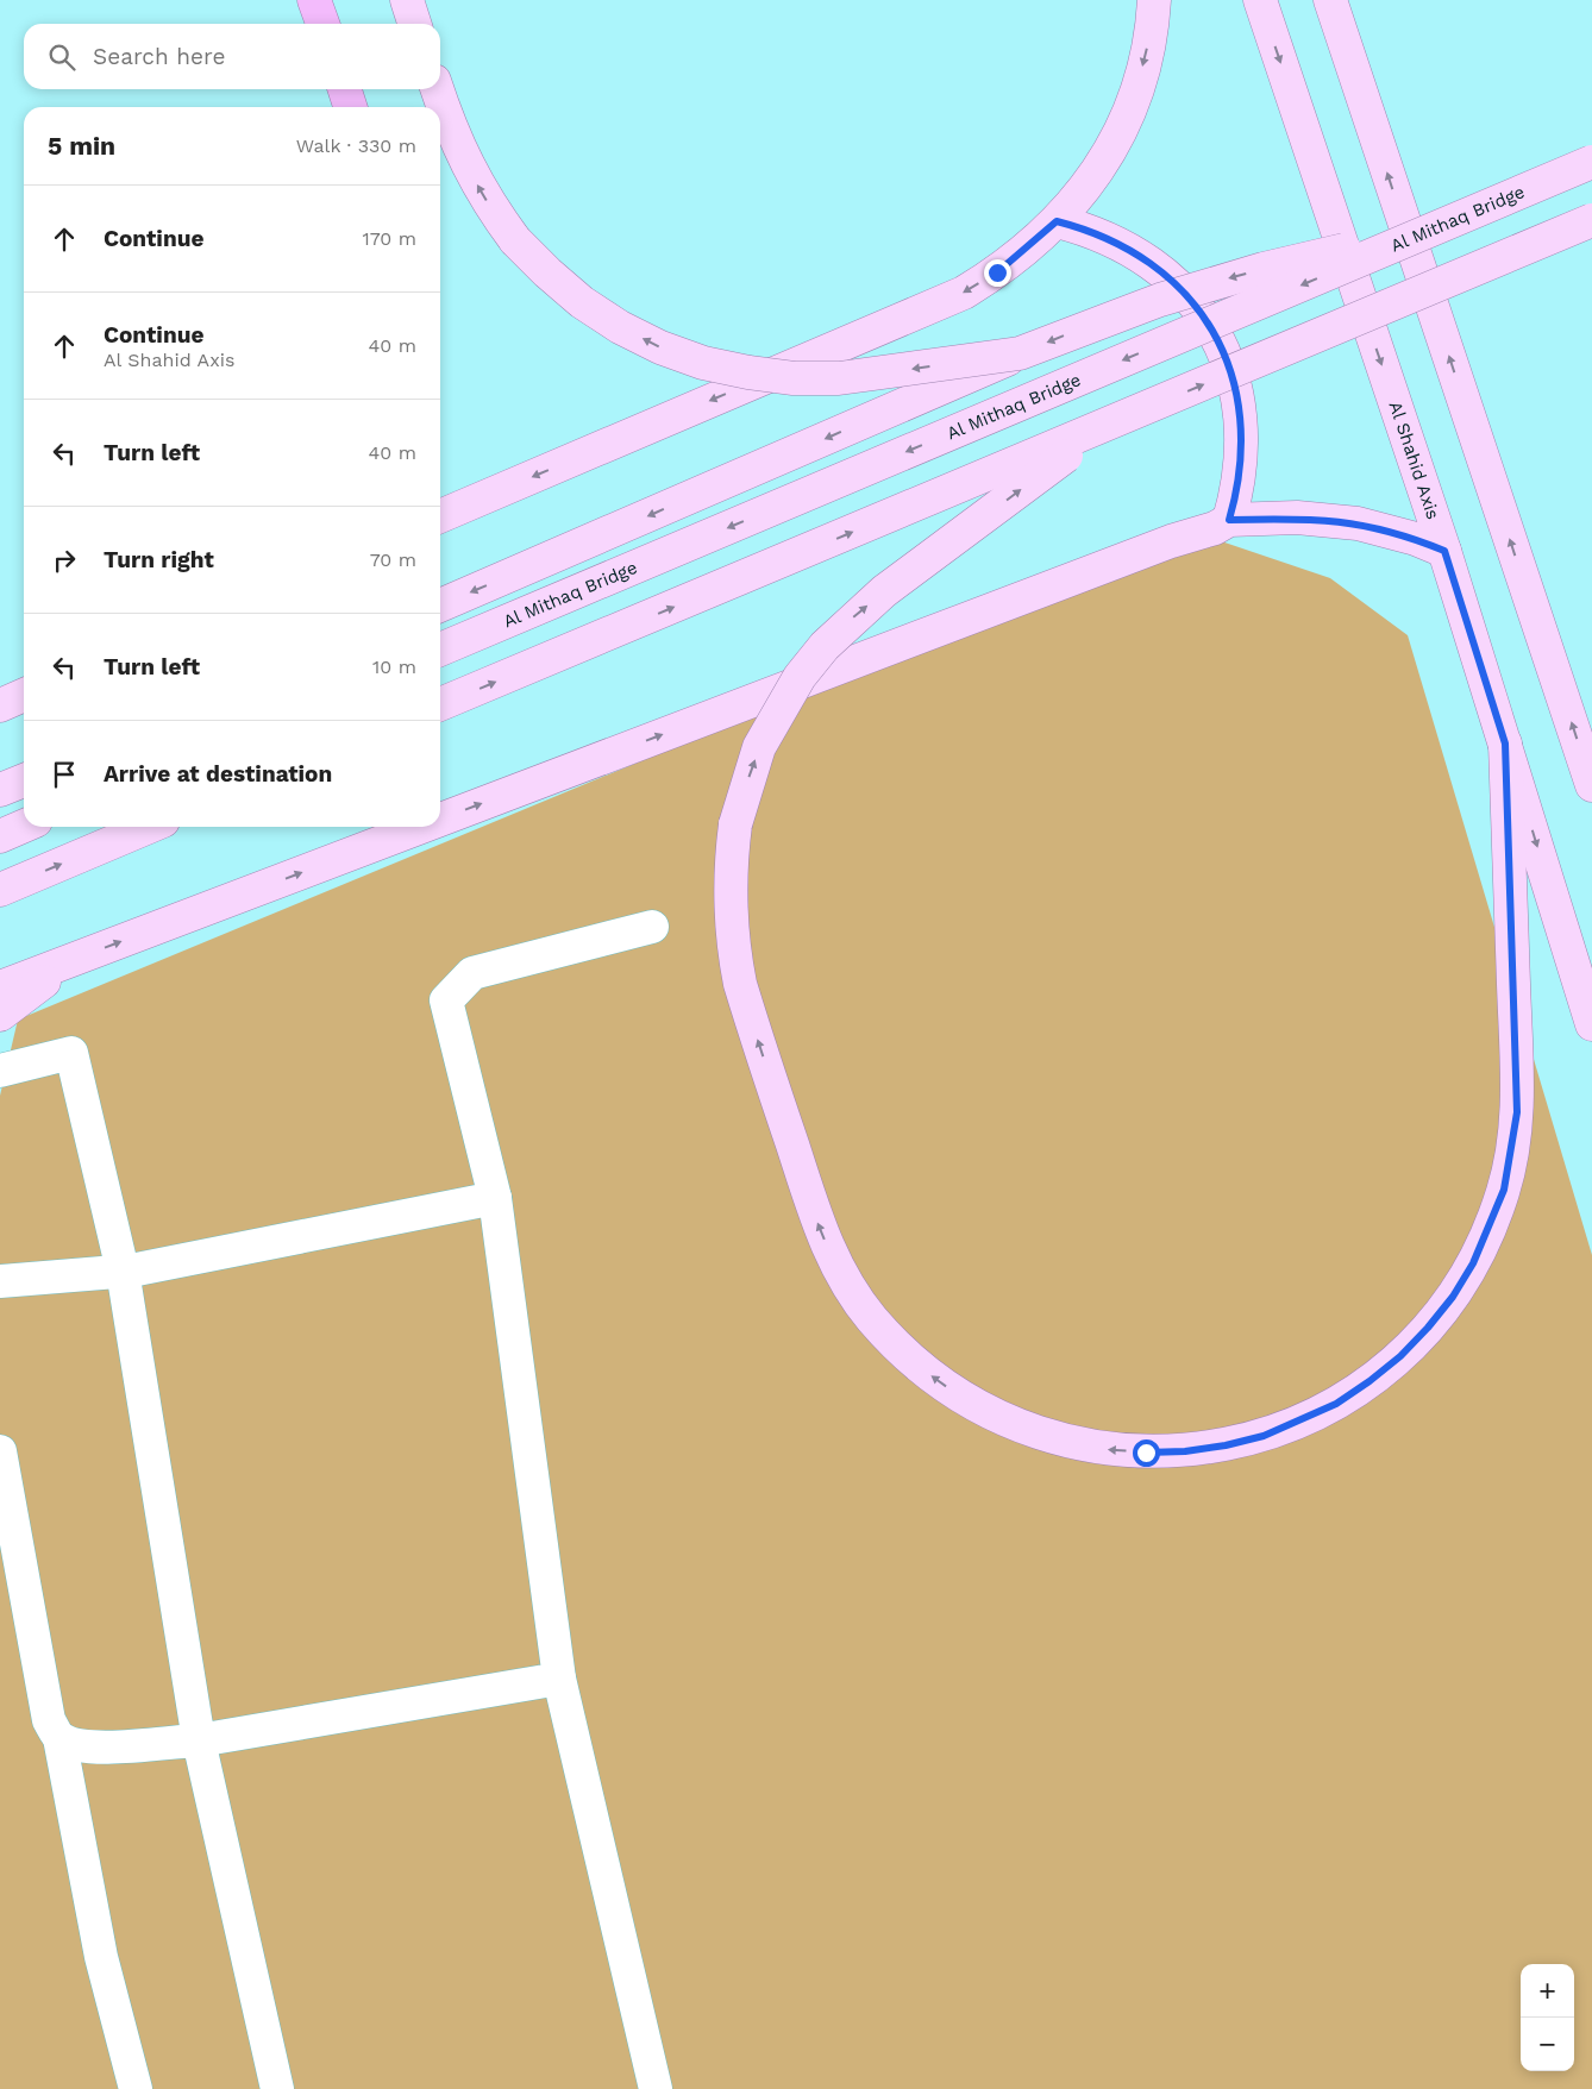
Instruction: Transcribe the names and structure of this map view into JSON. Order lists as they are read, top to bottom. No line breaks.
{"streets":{"main road":["Al Mithaq Bridge","Al Shahid Axis"]},"page":{"search":"Search here","heading":["5 min","Walk · 330 m"],"list":[["Continue","170 m"],["Continue","Al Shahid Axis","40 m"],["Turn left","40 m"],["Turn right","70 m"],["Turn left","10 m"],"Arrive at destination"],"map_buttons":["+","−"]}}
